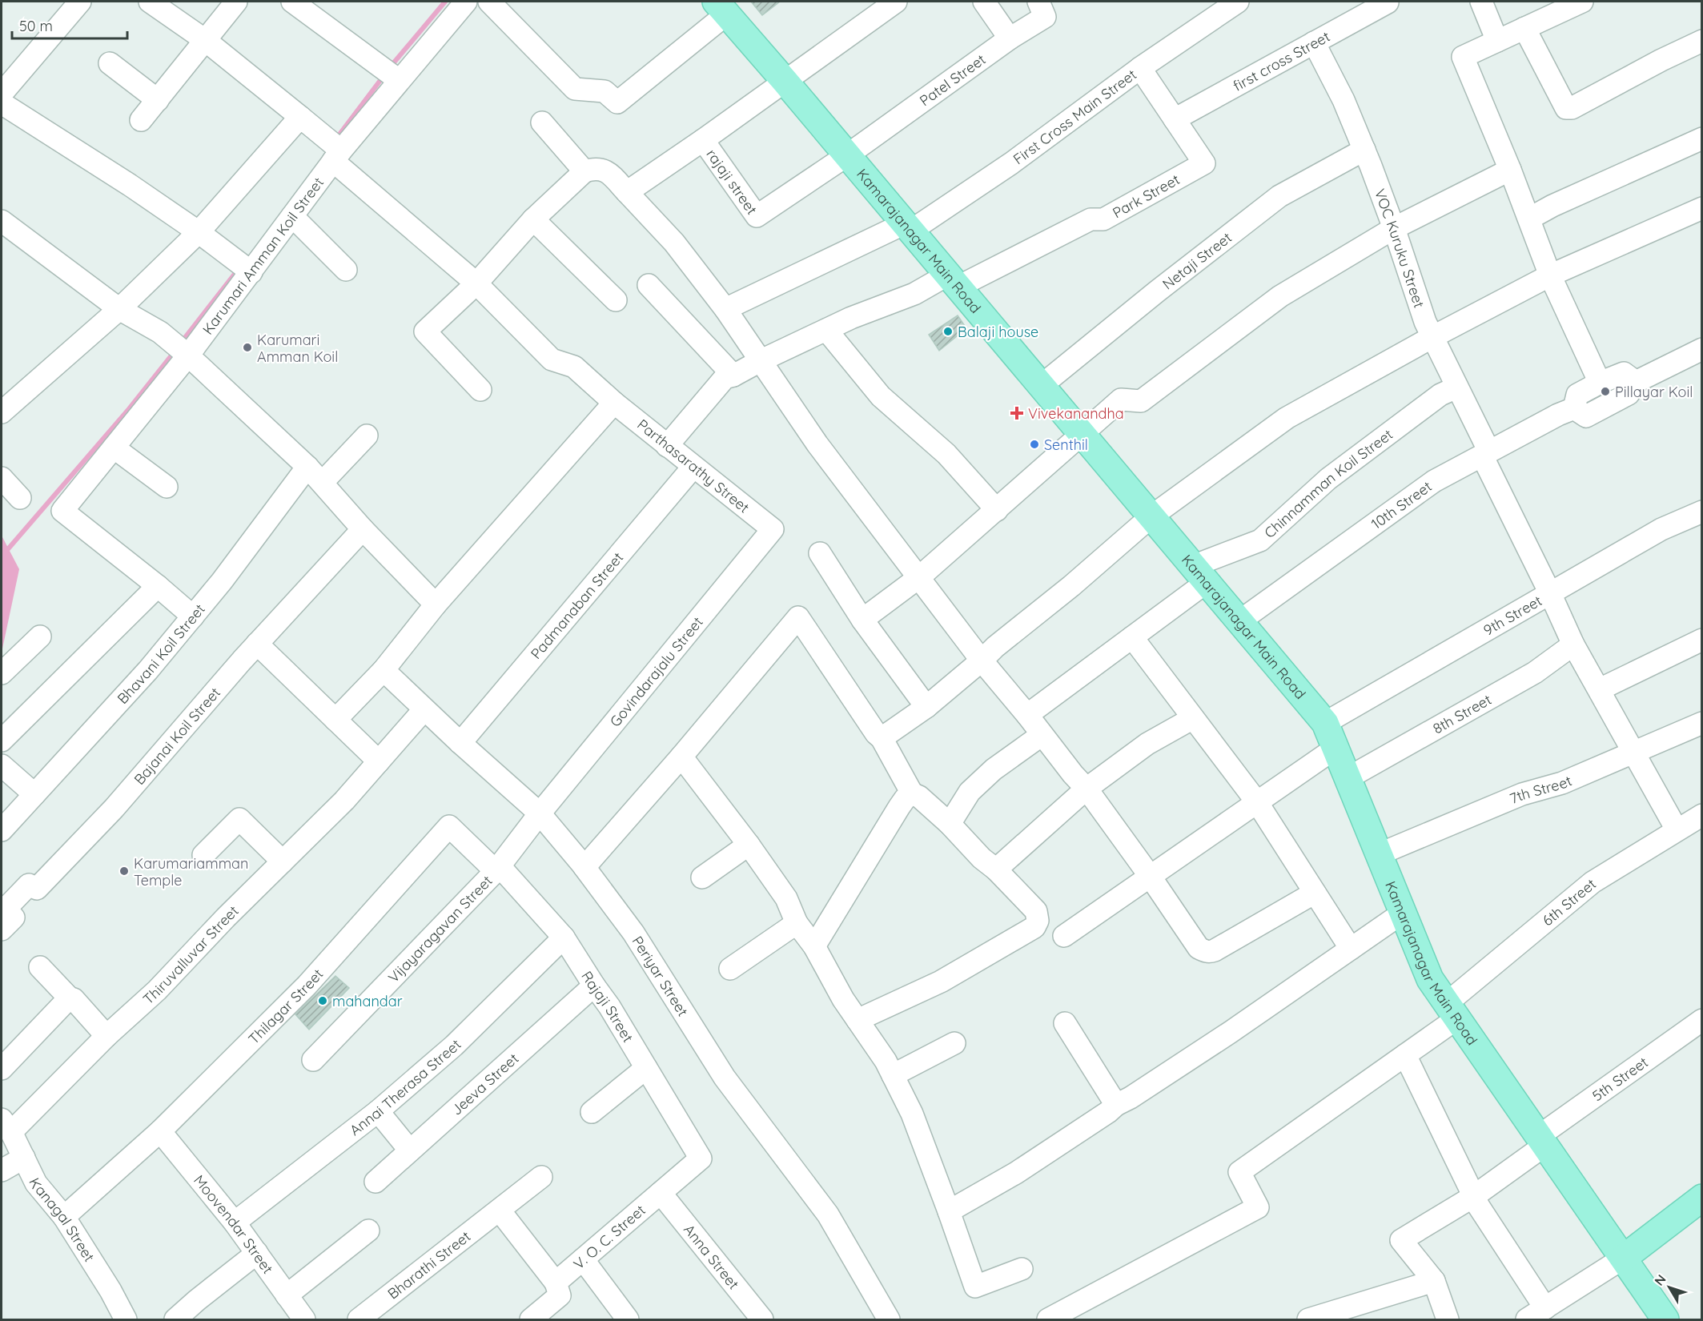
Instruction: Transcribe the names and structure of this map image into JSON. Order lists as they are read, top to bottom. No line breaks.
{"streets":{"main road":["Kamarajanagar Main Road"],"street":["first cross Street","Patel Street","First Cross Main Street","rajaji street","Park Street","VOC Kuruku Street","Karumari Amman Koil Street","Netaji Street","Parthasarathy Street","Chinnamman Koil Street","10th Street","Padmanaban Street","9th Street","Bhavani Koil Street","Govindarajalu Street","8th Street","Bajanai Koil Street","7th Street","6th Street","Vijayaragavan Street","Thiruvalluvar Street","Periyar Street","Thilagar Street","Rajaji Street","5th Street","Jeeva Street","Annai Therasa Street","Kanagal Street","Moovendar Street","V. O. C. Street","Anna Street","Bharathi Street"]},"crossings":[["first cross Street","Park Street"],["first cross Street","VOC Kuruku Street"],["Patel Street","rajaji street"],["Patel Street","Kamarajanagar Main Road"],["First Cross Main Street","Park Street"],["First Cross Main Street","Kamarajanagar Main Road"],["rajaji street","Kamarajanagar Main Road"],["Park Street","Kamarajanagar Main Road"],["Kamarajanagar Main Road","Netaji Street"],["Kamarajanagar Main Road","Chinnamman Koil Street"],["Kamarajanagar Main Road","10th Street"],["Kamarajanagar Main Road","9th Street"],["Kamarajanagar Main Road","8th Street"],["Kamarajanagar Main Road","7th Street"],["Kamarajanagar Main Road","6th Street"],["Kamarajanagar Main Road","5th Street"],["VOC Kuruku Street","Netaji Street"],["VOC Kuruku Street","Chinnamman Koil Street"],["VOC Kuruku Street","10th Street"],["VOC Kuruku Street","9th Street"],["VOC Kuruku Street","8th Street"],["VOC Kuruku Street","7th Street"],["VOC Kuruku Street","6th Street"],["Karumari Amman Koil Street","Parthasarathy Street"],["Parthasarathy Street","Padmanaban Street"],["Parthasarathy Street","Govindarajalu Street"],["Padmanaban Street","Periyar Street"],["Govindarajalu Street","Vijayaragavan Street"],["Govindarajalu Street","Periyar Street"],["Vijayaragavan Street","Periyar Street"],["Vijayaragavan Street","Thilagar Street"],["Vijayaragavan Street","Rajaji Street"],["Thiruvalluvar Street","Periyar Street"],["Thiruvalluvar Street","Kanagal Street"],["Thilagar Street","Rajaji Street"],["Thilagar Street","Kanagal Street"],["Thilagar Street","Moovendar Street"],["Rajaji Street","Jeeva Street"],["Rajaji Street","Annai Therasa Street"],["Rajaji Street","V. O. C. Street"],["Annai Therasa Street","Moovendar Street"],["V. O. C. Street","Anna Street"]],"places":{"other":["Balaji house","Karumari Amman Koil","Pillayar Koil","Senthil","Karumariamman Temple","mahandar"],"health":["Vivekanandha"]},"scale_bar":"50 m","north":"top left"}
